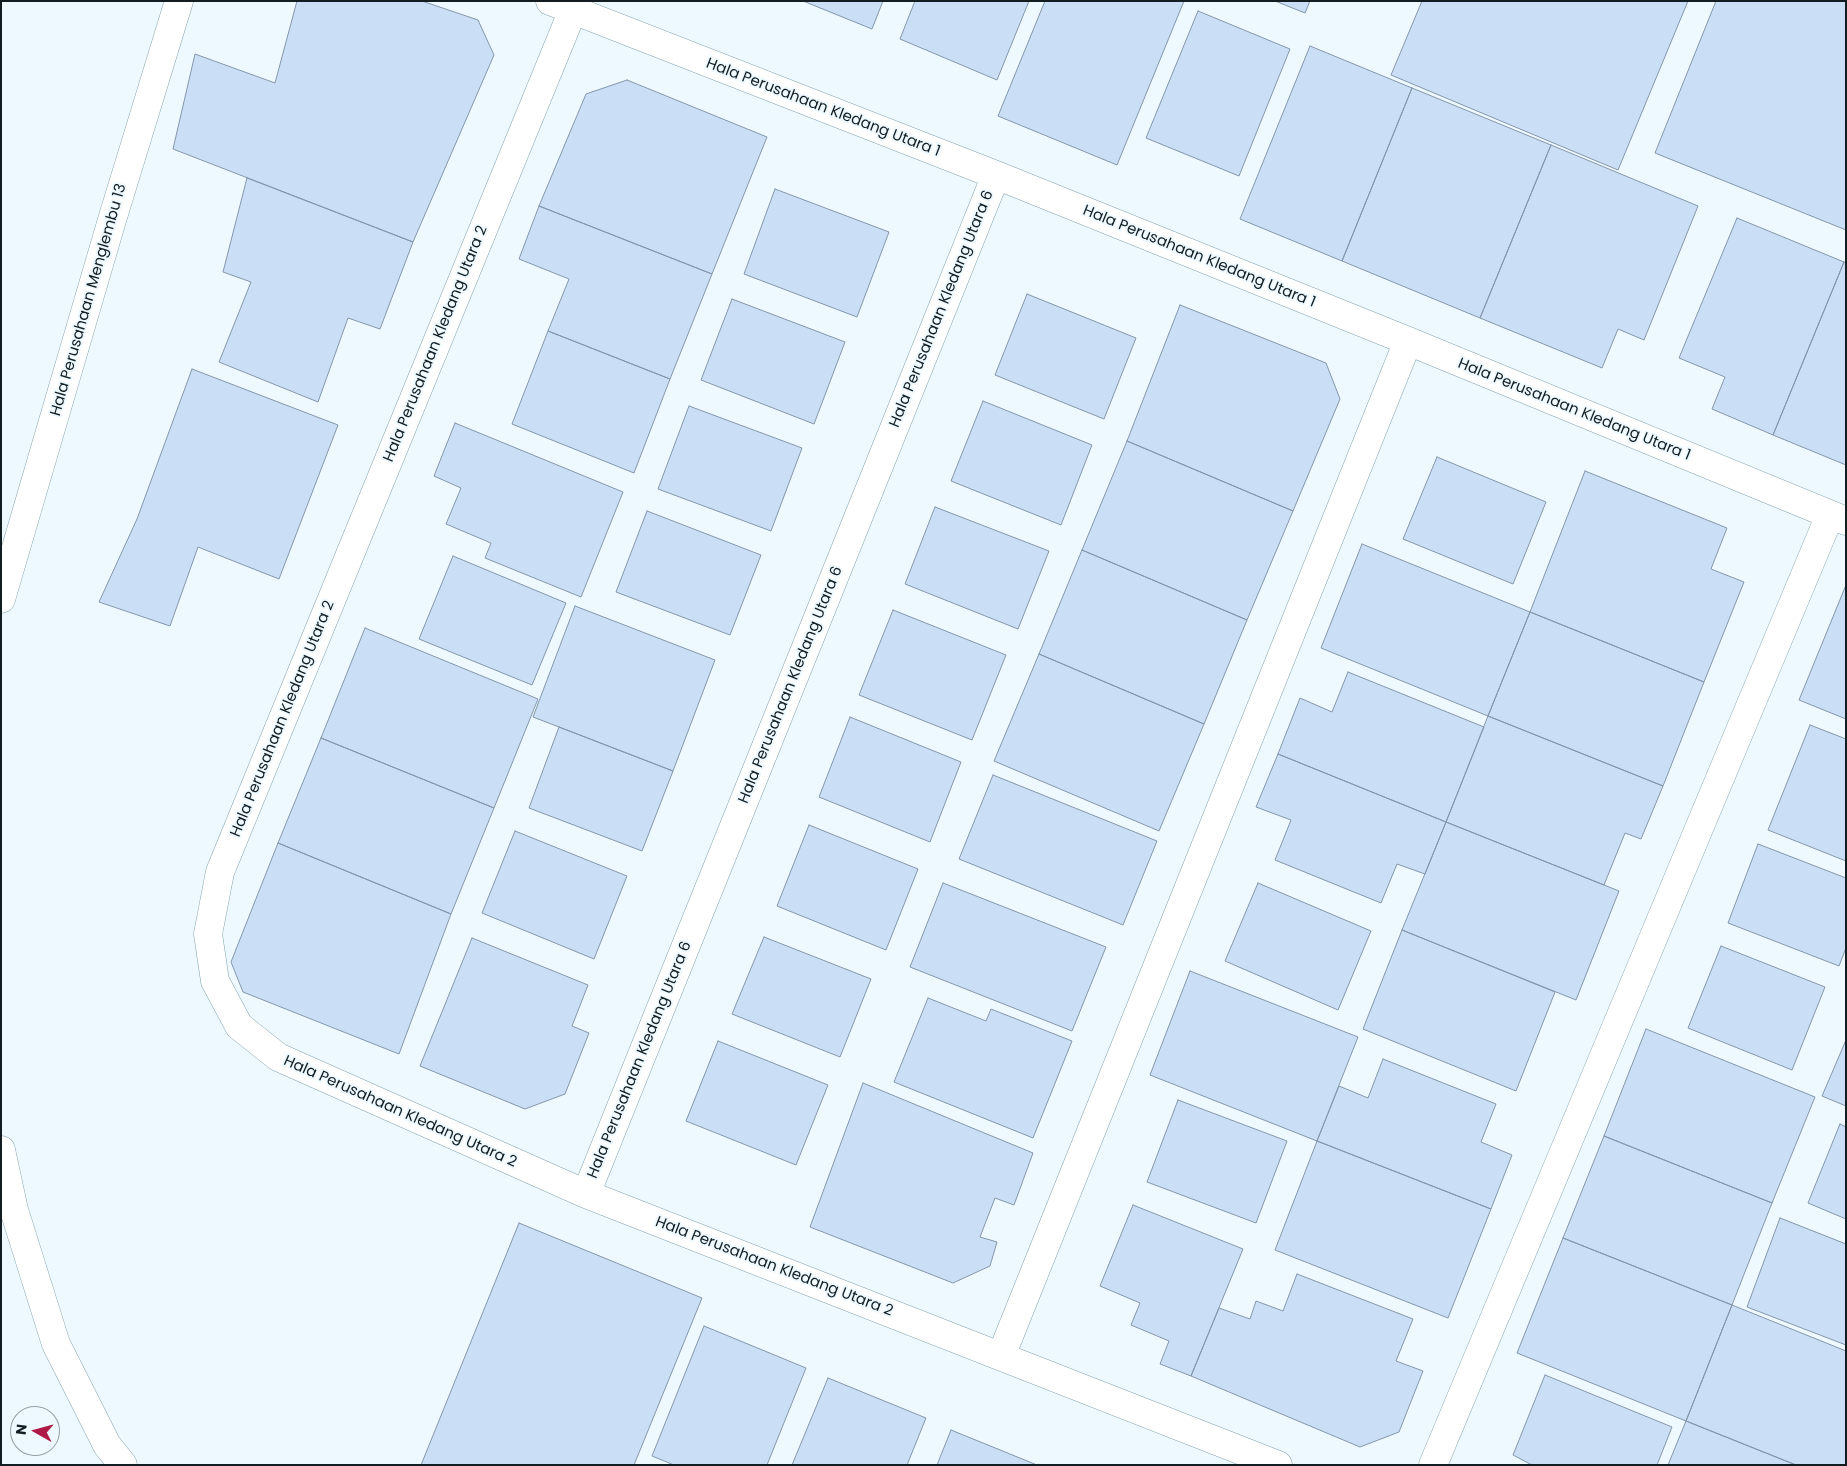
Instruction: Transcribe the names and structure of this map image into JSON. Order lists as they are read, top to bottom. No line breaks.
{"streets":{"street":["Hala Perusahaan Kledang Utara 1","Hala Perusahaan Menglembu 13","Hala Perusahaan Kledang Utara 6","Hala Perusahaan Kledang Utara 2"]},"crossings":[["Hala Perusahaan Kledang Utara 1","Hala Perusahaan Kledang Utara 6"],["Hala Perusahaan Kledang Utara 1","Hala Perusahaan Kledang Utara 2"],["Hala Perusahaan Kledang Utara 6","Hala Perusahaan Kledang Utara 2"]],"north":"left"}
